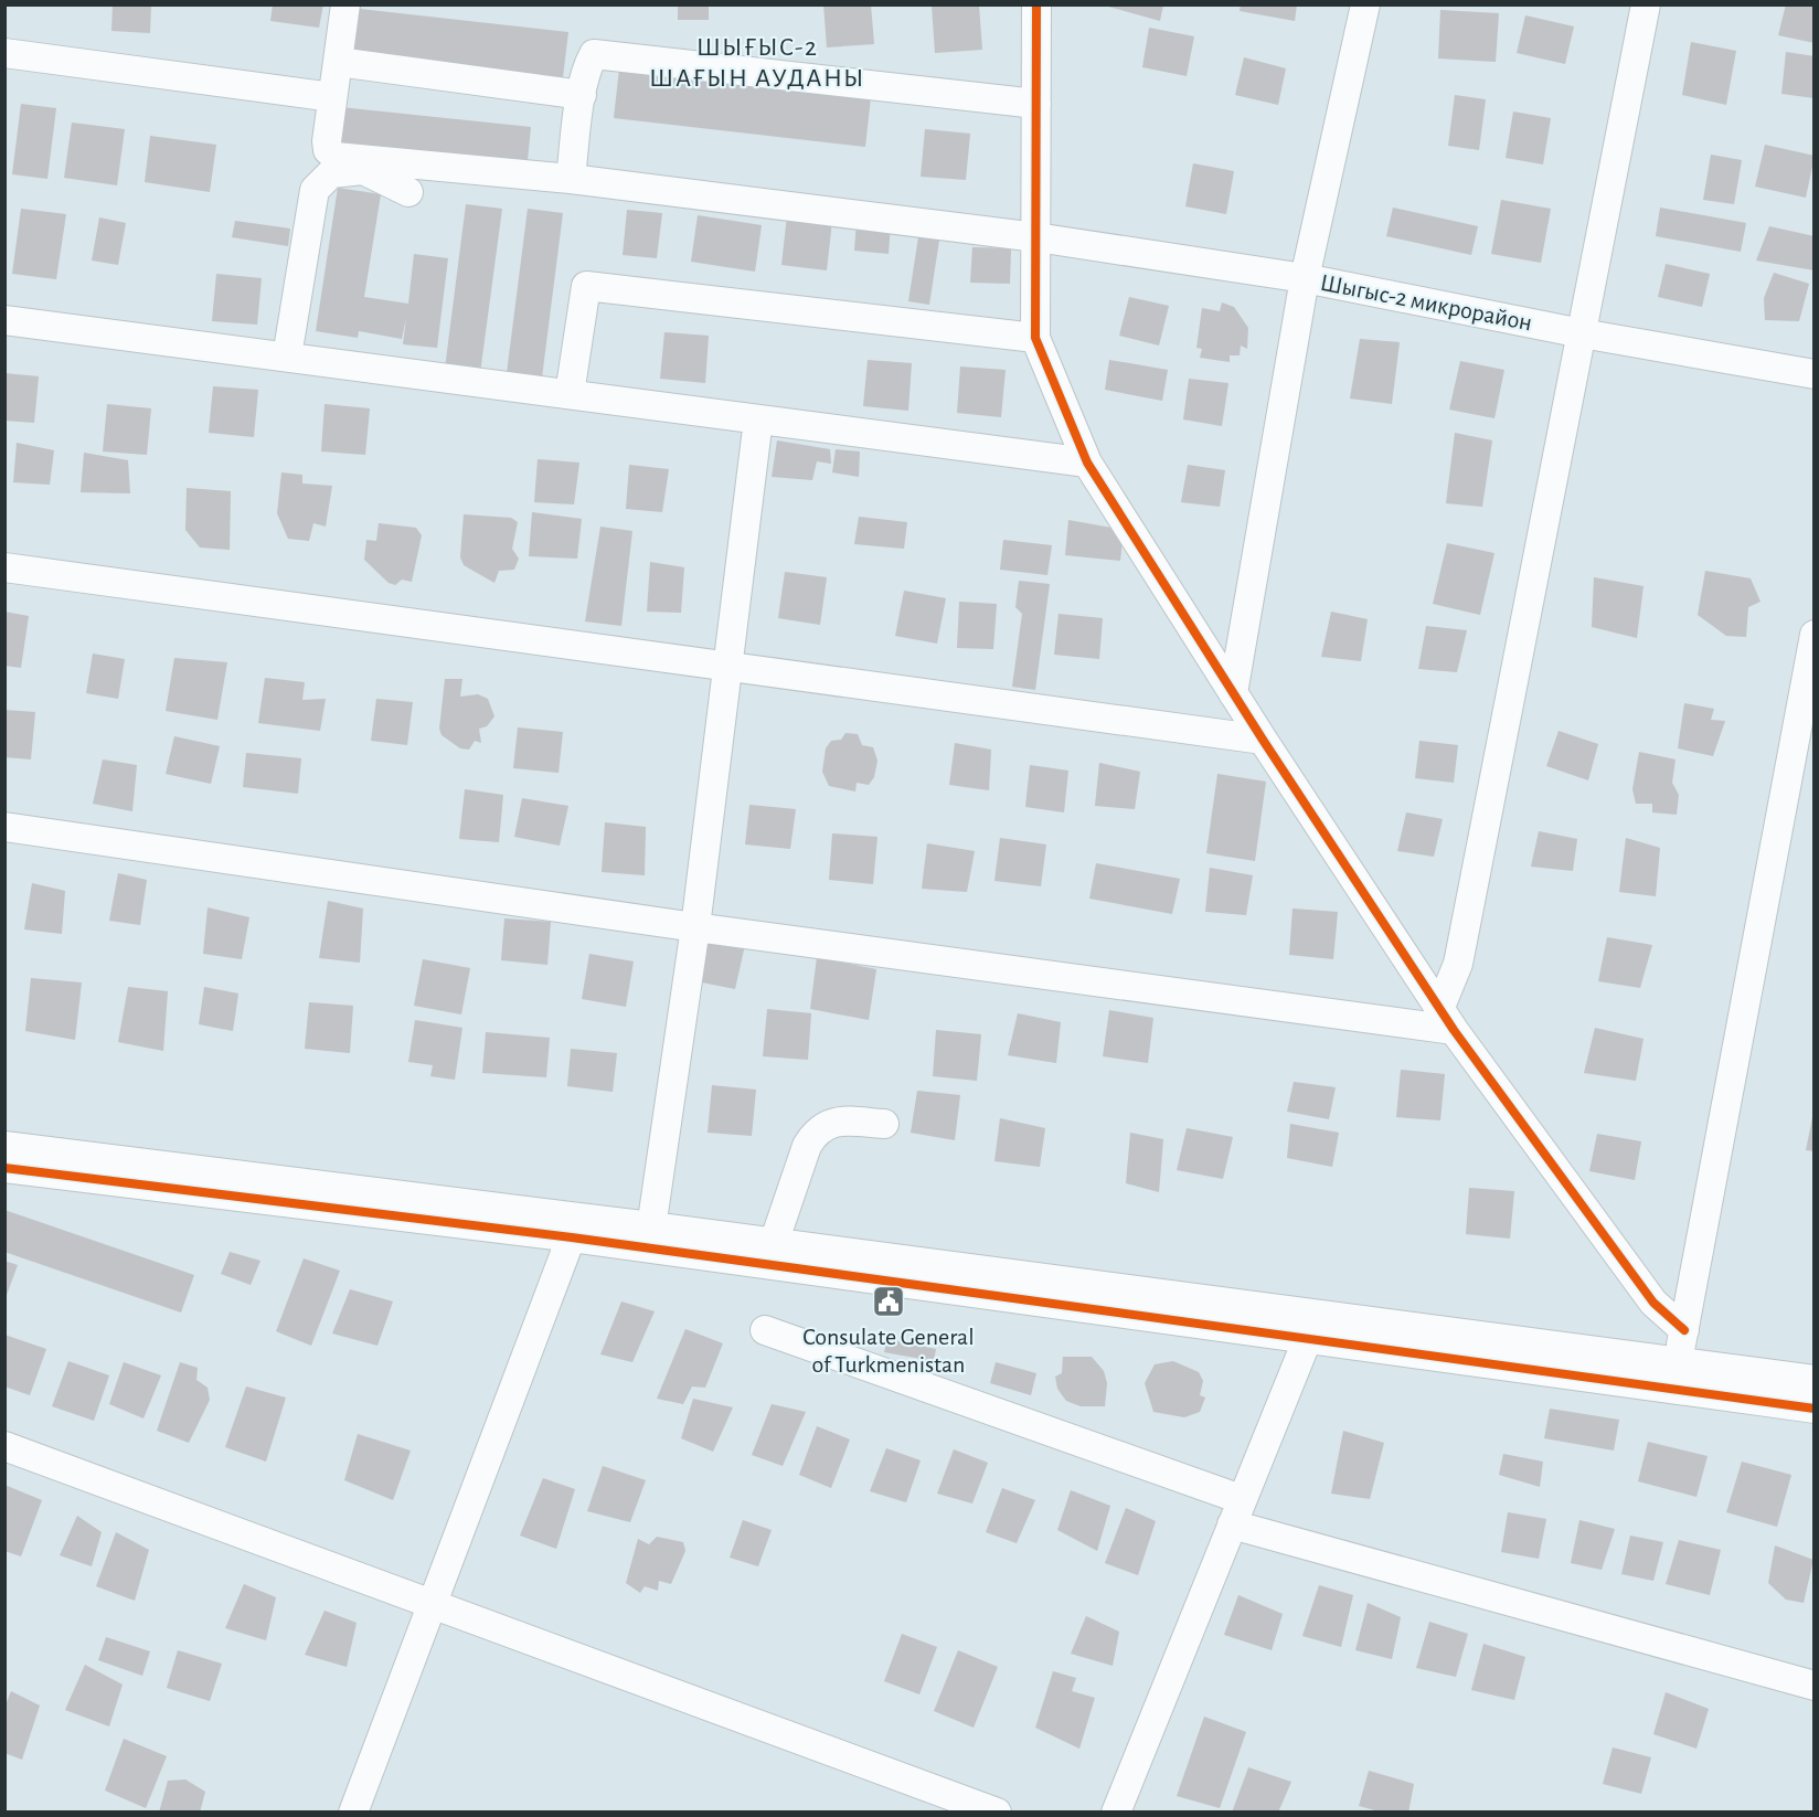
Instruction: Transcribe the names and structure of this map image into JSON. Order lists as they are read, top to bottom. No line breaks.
{"streets":{"street":["Шыгыс-2 микрорайон"]},"districts":["ШЫҒЫС-2 ШАҒЫН АУДАНЫ"],"places":{"public building":["Consulate General of Turkmenistan"]}}
